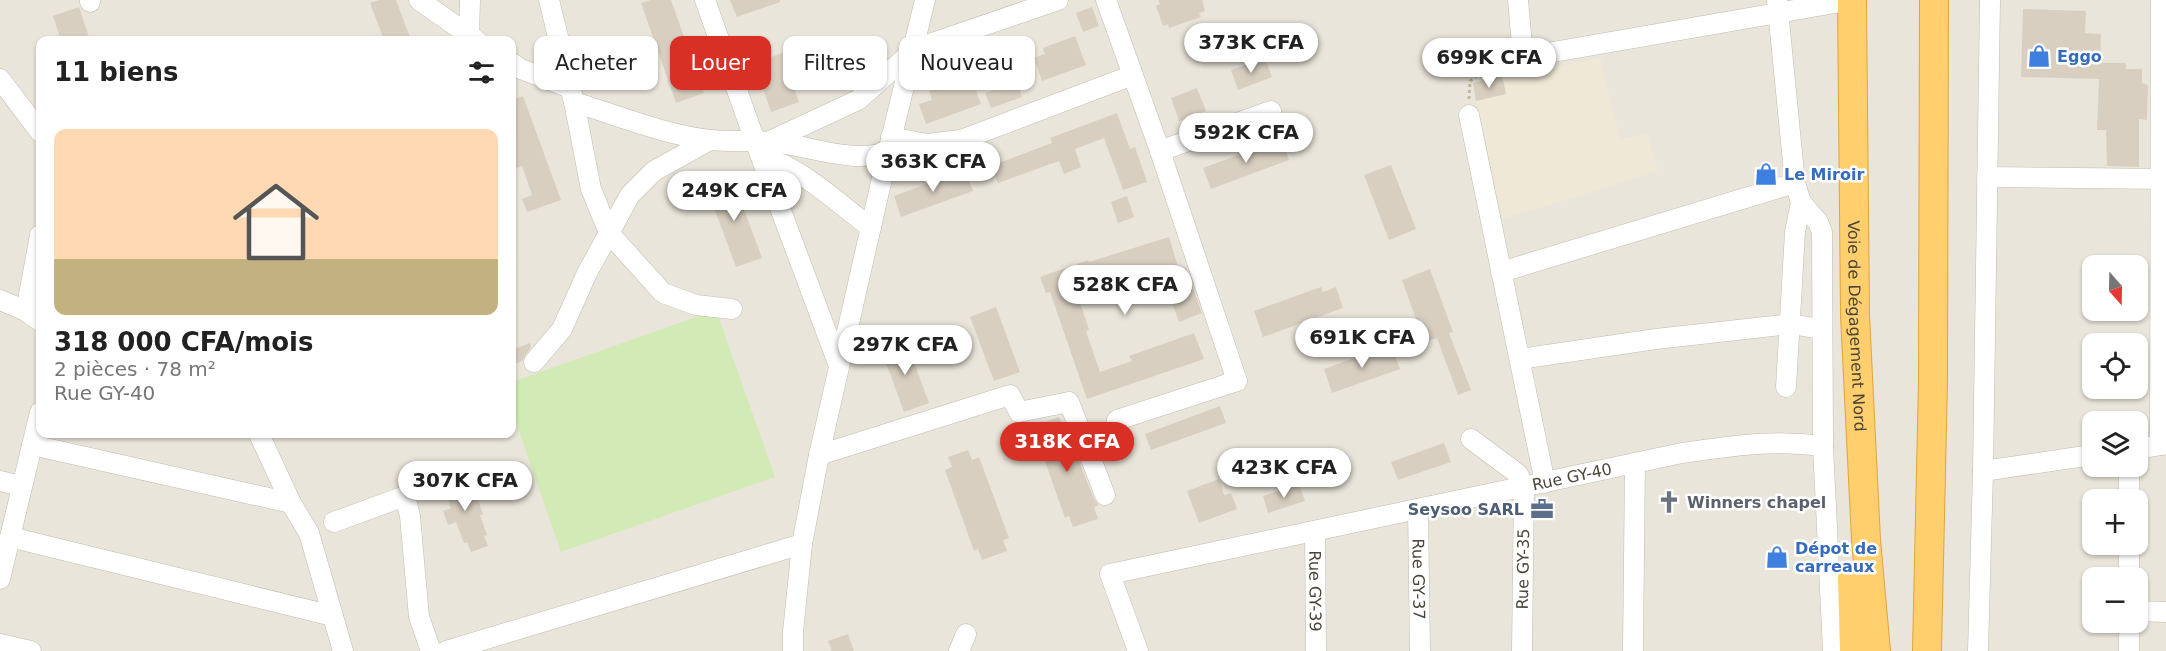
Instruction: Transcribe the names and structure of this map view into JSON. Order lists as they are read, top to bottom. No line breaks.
{"streets":{"highway":["Voie de Dégagement Nord"],"street":["Rue GY-40","Rue GY-35","Rue GY-37","Rue GY-39"]},"crossings":[["Rue GY-40","Rue GY-35"],["Rue GY-40","Rue GY-37"],["Rue GY-40","Rue GY-39"]],"places":{"shop":["Eggo","Le Miroir","Dépot de carreaux"],"church":["Winners chapel"],"office":["Seysoo SARL"]},"north":"bottom","page":{"price":["373K CFA","699K CFA","592K CFA","363K CFA","249K CFA","528K CFA","691K CFA","297K CFA","318K CFA","423K CFA","307K CFA"],"chip":["Acheter","Louer","Filtres","Nouveau"],"heading":"11 biens","list":[{"name":"318 000 CFA/mois","note":"2 pièces · 78 m² · Rue GY-40"}],"map_buttons":["+","−"]}}
